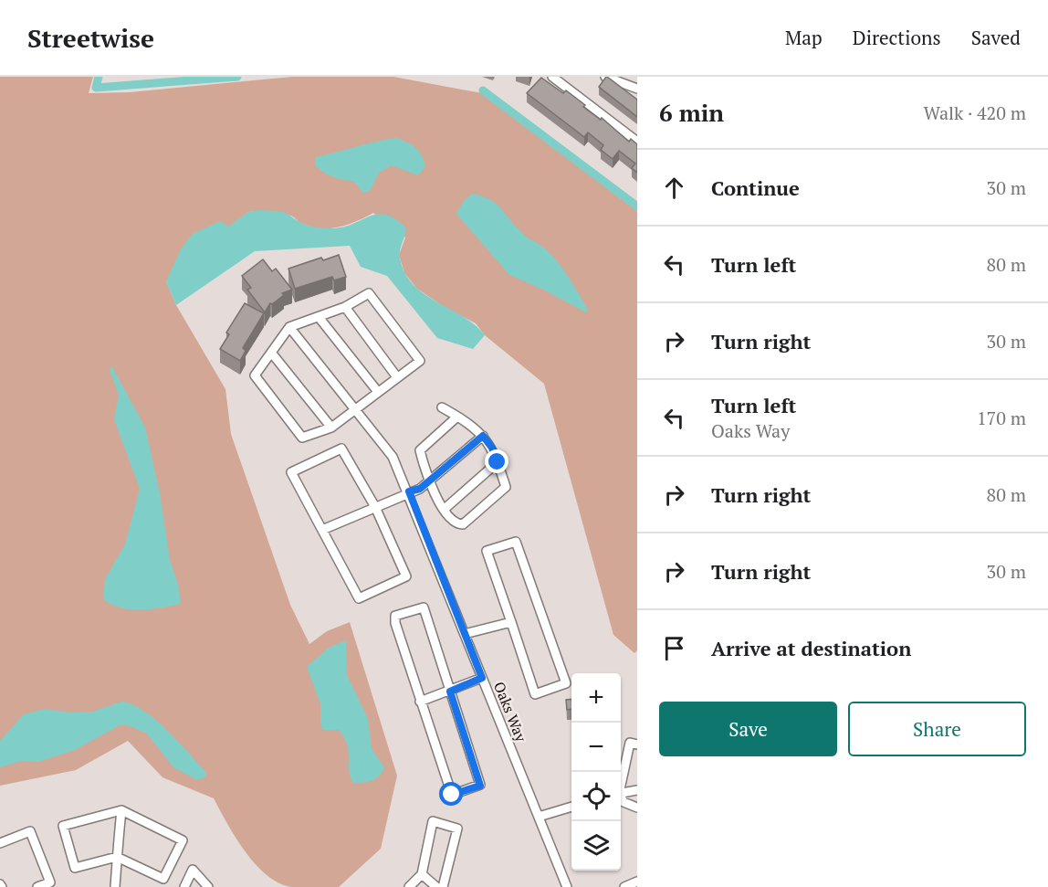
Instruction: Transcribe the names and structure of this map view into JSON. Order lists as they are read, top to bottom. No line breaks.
{"streets":{"street":["Oaks Way"]},"page":{"header":"Streetwise","nav":["Map","Directions","Saved"],"heading":["6 min","Walk · 420 m"],"list":[["Continue","30 m"],["Turn left","80 m"],["Turn right","30 m"],["Turn left","Oaks Way","170 m"],["Turn right","80 m"],["Turn right","30 m"],"Arrive at destination"],"map_buttons":["+","−"],"buttons":["Save","Share"]}}
